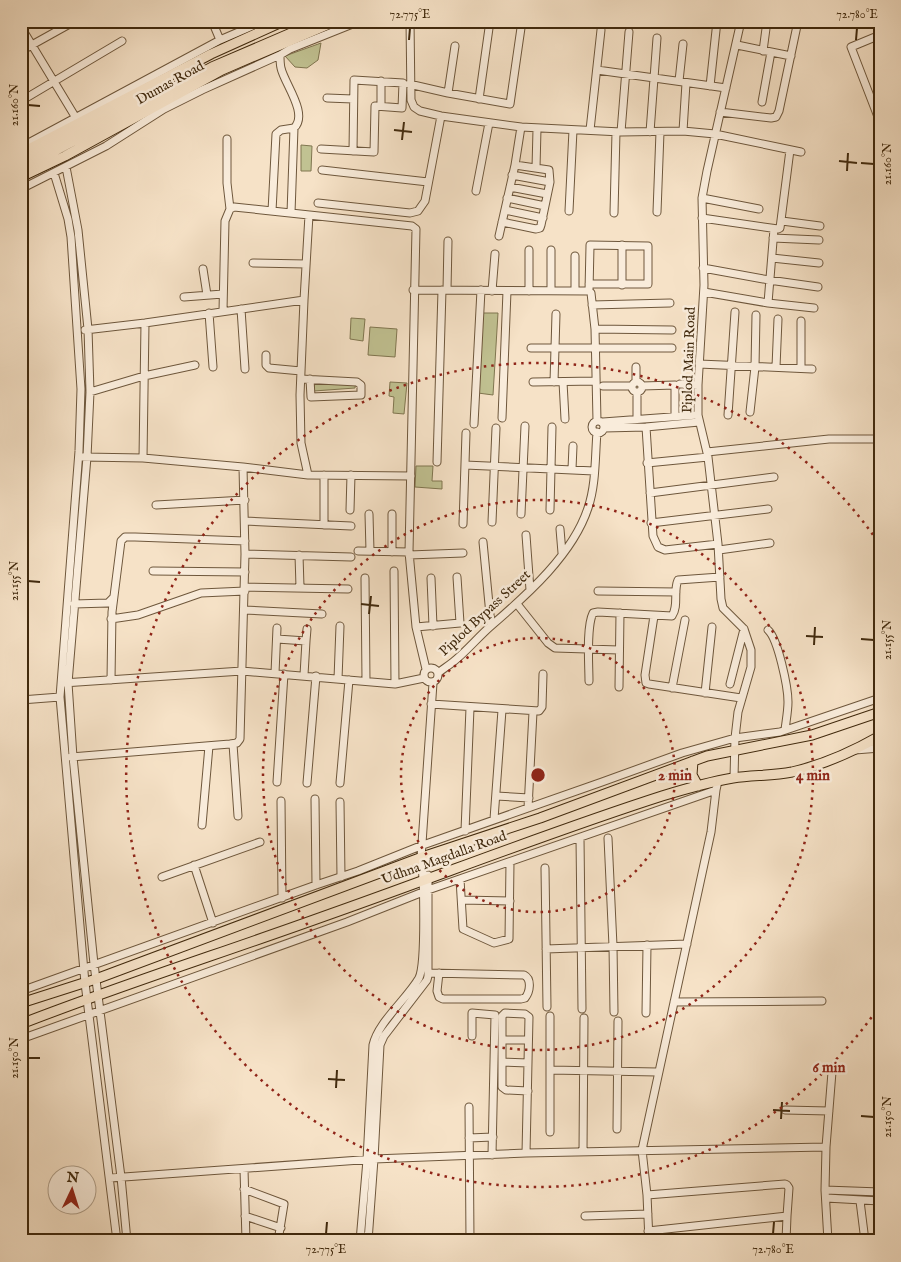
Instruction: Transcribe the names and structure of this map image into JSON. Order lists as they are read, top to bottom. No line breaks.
{"streets":{"main road":["Dumas Road","Udhna Magdalla Road"],"street":["Piplod Main Road","Piplod Bypass Street"]},"north":"top","coordinates":["72.775°E","72.780°E","21.160°N","21.155°N","21.150°N"],"rings":["2 min","4 min","6 min"]}
